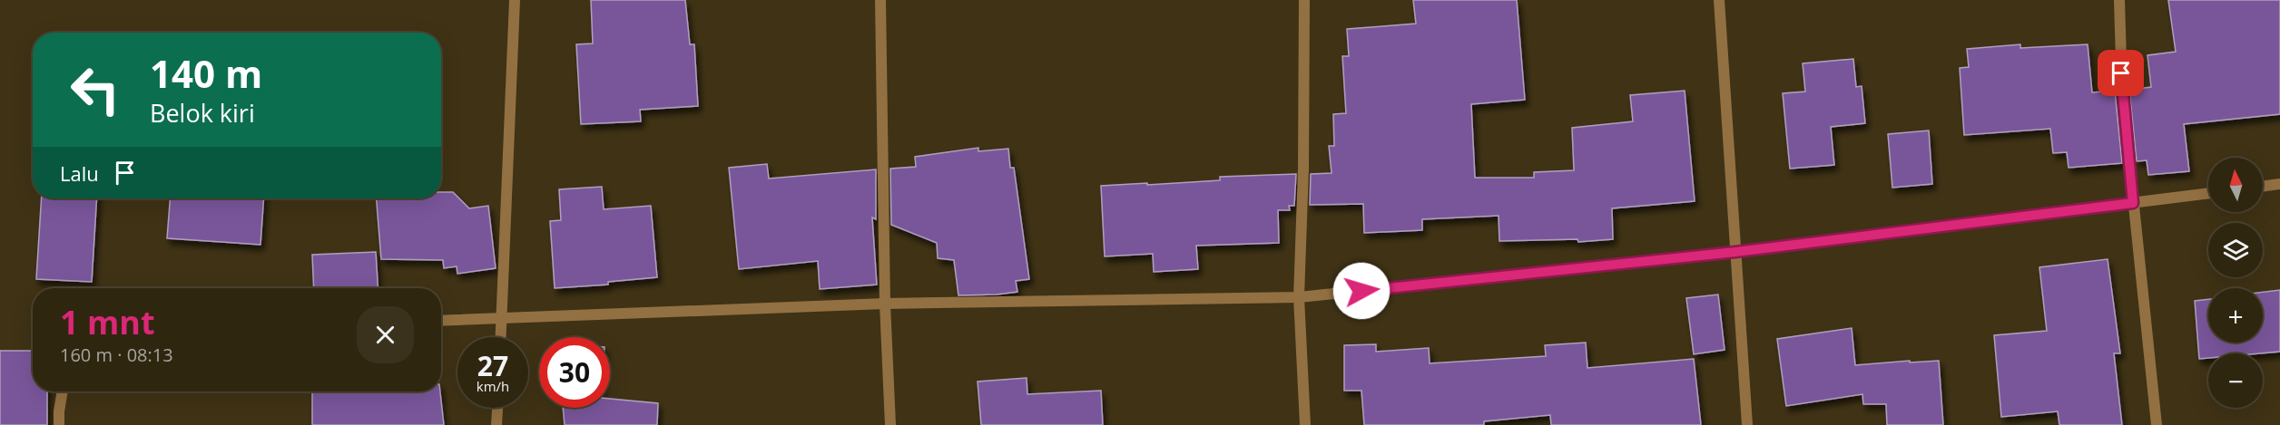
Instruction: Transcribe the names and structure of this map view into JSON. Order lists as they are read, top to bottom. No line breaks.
{"north":"top","page":{"turn":["140 m","Belok kiri"],"then":"Lalu","map_buttons":["+","−"],"heading":["1 mnt","160 m · 08:13"],"speed":"27 km/h","limit":"30"}}
